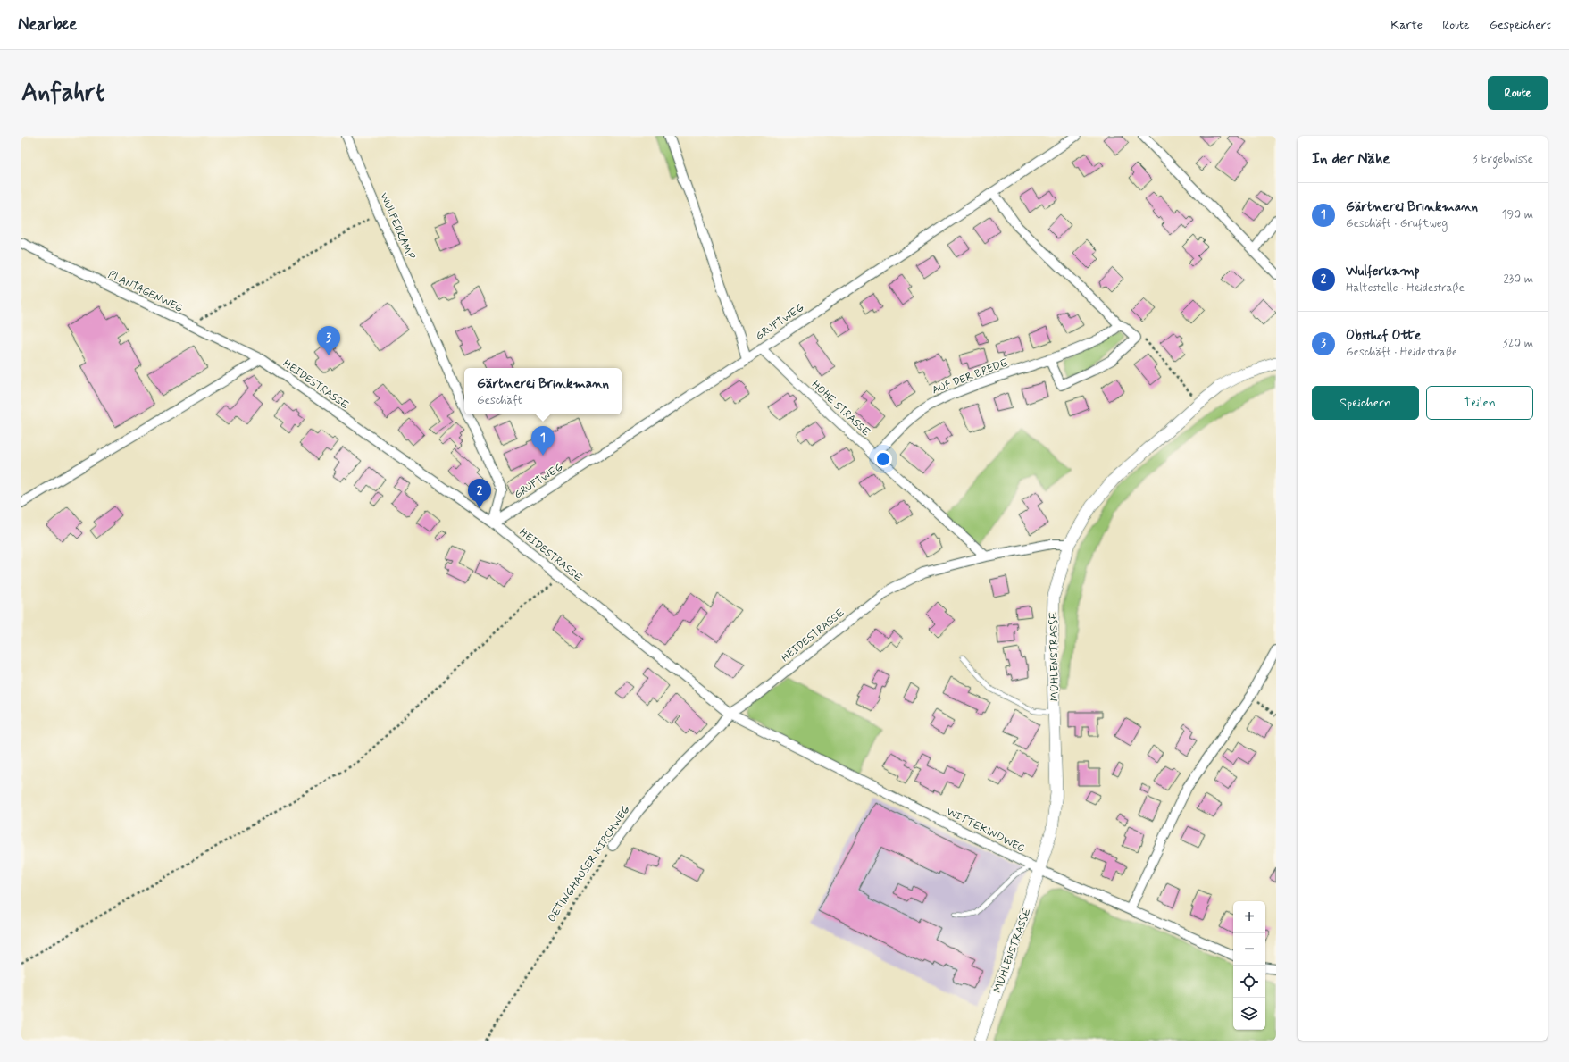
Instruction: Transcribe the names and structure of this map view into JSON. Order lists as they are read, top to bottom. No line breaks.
{"streets":{"street":["WULFERKAMP","PLANTAGENWEG","GRUFTWEG","AUF DER BREDE","HEIDESTRASSE","HOHE STRASSE","MÜHLENSTRASSE","WITTEKINDWEG","OETINGHAUSER KIRCHWEG"]},"crossings":[["WULFERKAMP","GRUFTWEG"],["WULFERKAMP","HEIDESTRASSE"],["PLANTAGENWEG","HEIDESTRASSE"],["GRUFTWEG","HEIDESTRASSE"],["GRUFTWEG","HOHE STRASSE"],["AUF DER BREDE","HOHE STRASSE"],["HEIDESTRASSE","HOHE STRASSE"],["HEIDESTRASSE","MÜHLENSTRASSE"],["HEIDESTRASSE","WITTEKINDWEG"],["HEIDESTRASSE","OETINGHAUSER KIRCHWEG"],["MÜHLENSTRASSE","WITTEKINDWEG"],["WITTEKINDWEG","OETINGHAUSER KIRCHWEG"]],"page":{"header":"Nearbee","nav":["Karte","Route","Gespeichert"],"buttons":["Route",["Speichern","Teilen"]],"title":"Anfahrt","heading":["In der Nähe","3 Ergebnisse"],"list":[{"mark":"1","name":"Gärtnerei Brinkmann","note":"Geschäft · Gruftweg","value":"190 m"},{"mark":"2","name":"Wulferkamp","note":"Haltestelle · Heidestraße","value":"230 m"},{"mark":"3","name":"Obsthof Otte","note":"Geschäft · Heidestraße","value":"320 m"}],"pins":["3","1","2"],"popup":["Gärtnerei Brinkmann","Geschäft"],"map_buttons":["+","−"]}}
